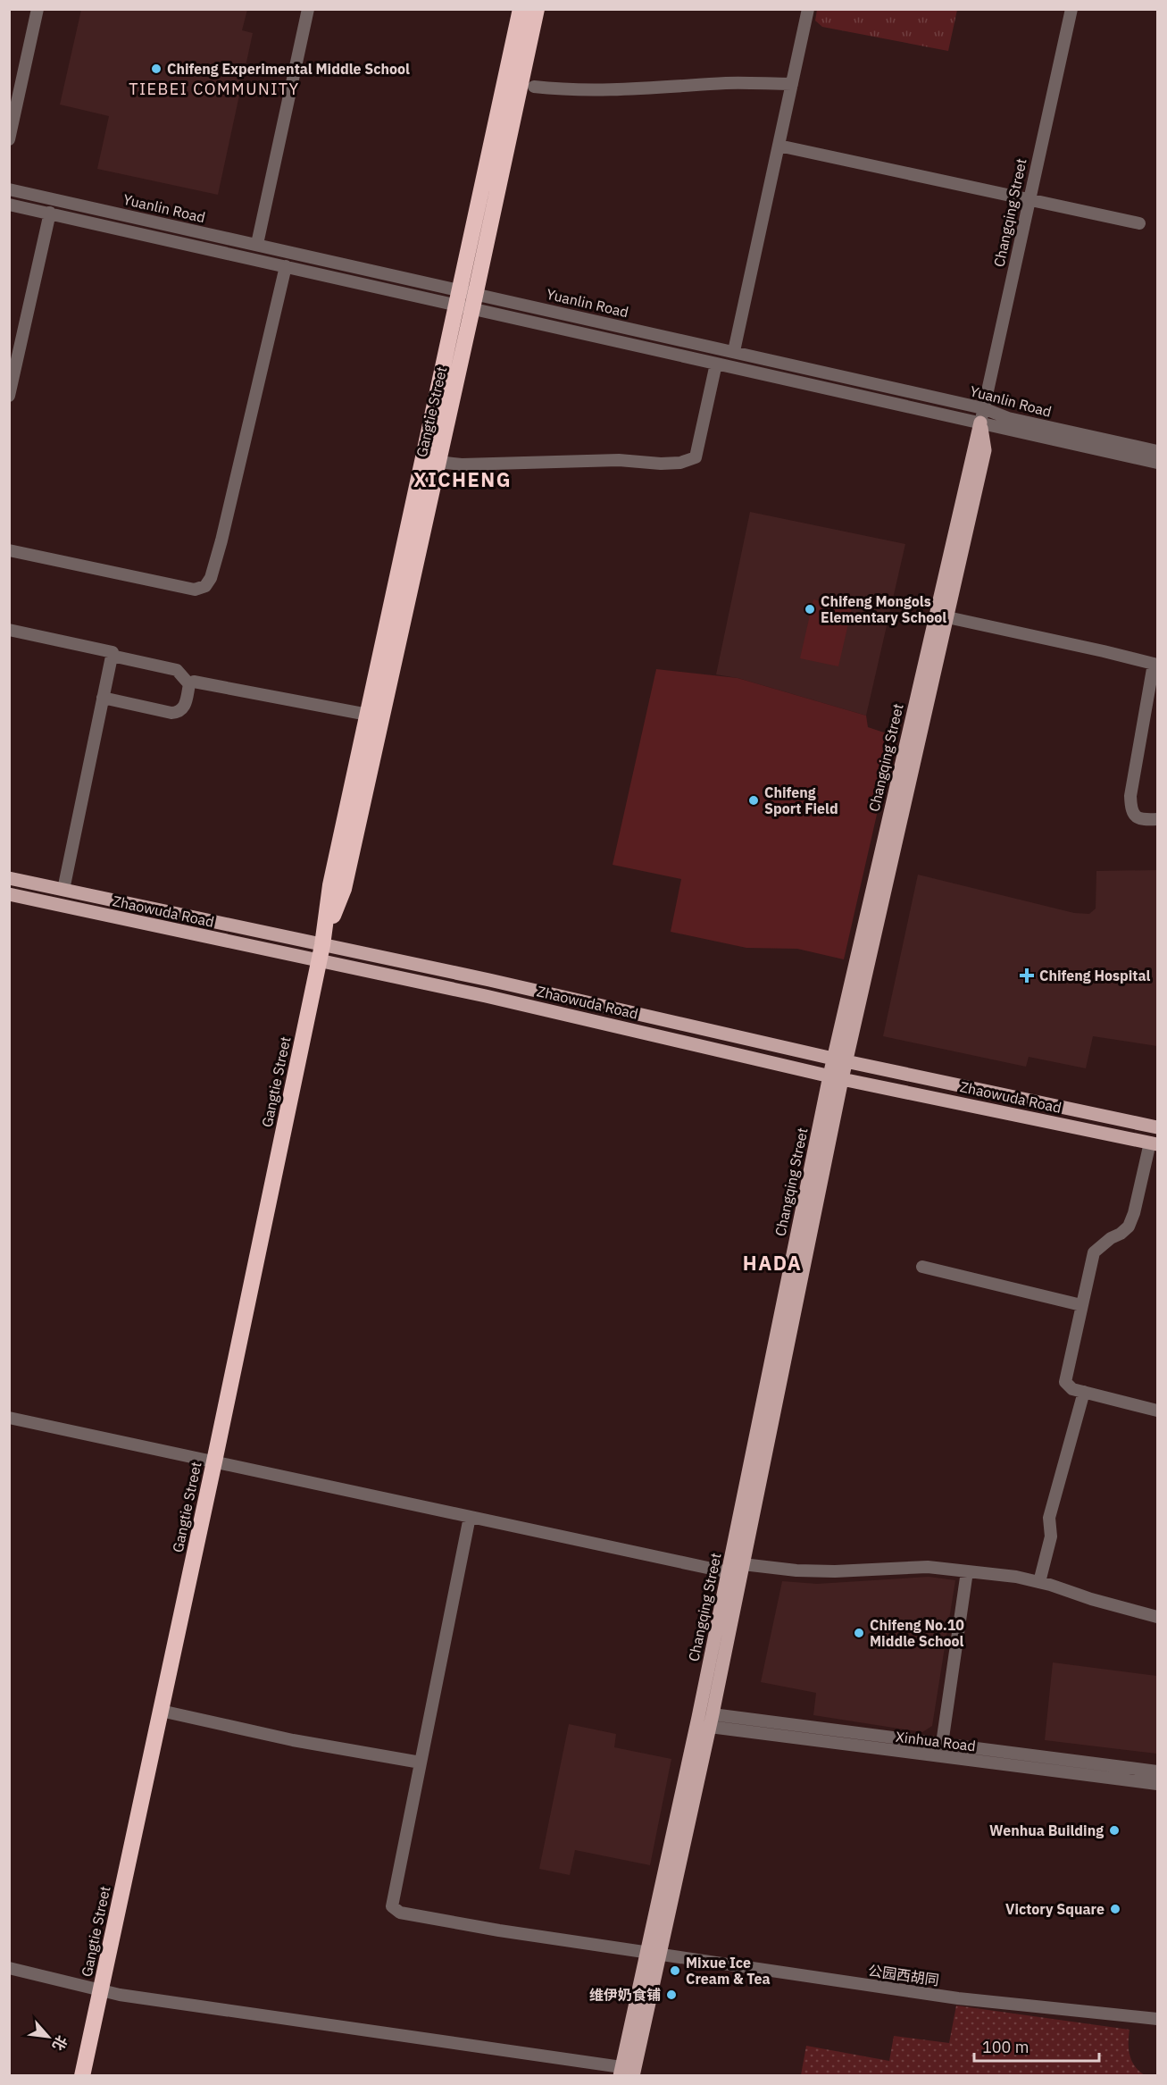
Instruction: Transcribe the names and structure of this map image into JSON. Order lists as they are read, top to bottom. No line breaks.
{"streets":{"highway":["Gangtie Street"],"main road":["Changqing Street","Zhaowuda Road"],"street":["Yuanlin Road","Xinhua Road","公园西胡同"]},"crossings":[["Yuanlin Road","Changqing Street"],["Yuanlin Road","Gangtie Street"],["Changqing Street","Zhaowuda Road"],["Changqing Street","Xinhua Road"],["Changqing Street","公园西胡同"],["Gangtie Street","Zhaowuda Road"]],"districts":["TIEBEI COMMUNITY","XICHENG","HADA"],"places":{"other":["Chifeng Experimental Middle School","Chifeng Mongols Elementary School","Chifeng Sport Field","Chifeng No.10 Middle School","Wenhua Building","Victory Square","Mixue Ice Cream & Tea","维伊奶食铺"],"health":["Chifeng Hospital"]},"scale_bar":"100 m","north":"bottom right"}
